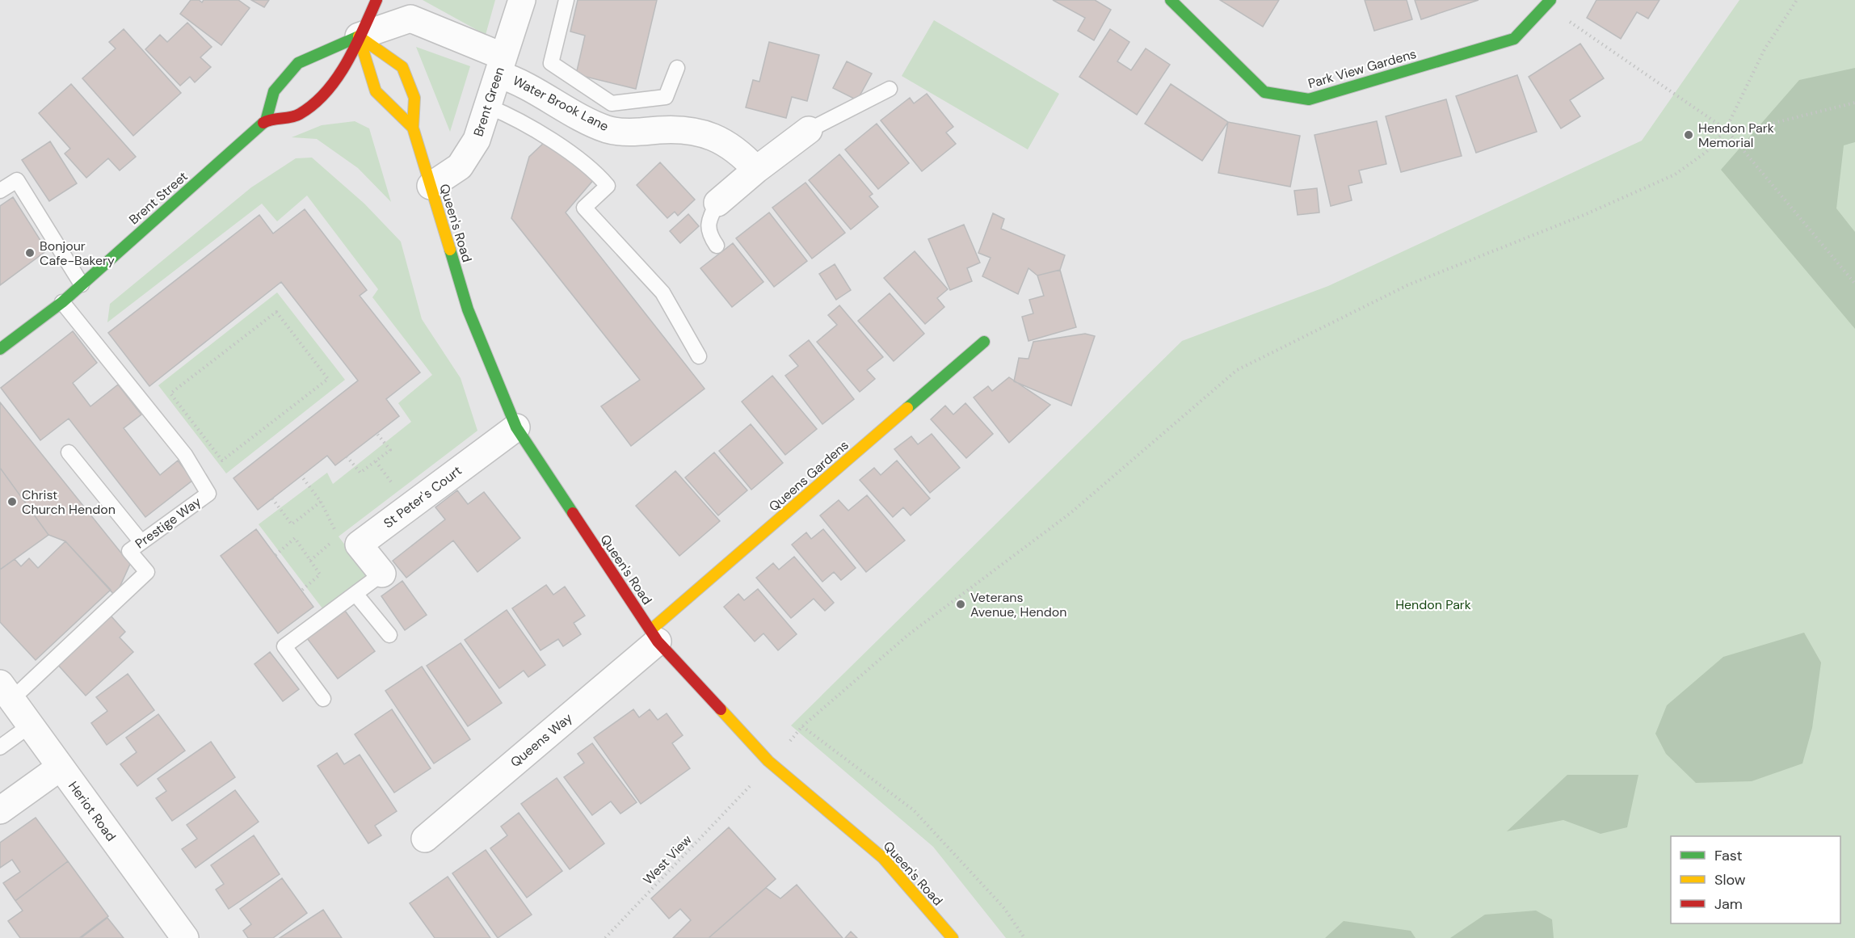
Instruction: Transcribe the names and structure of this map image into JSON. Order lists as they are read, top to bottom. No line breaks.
{"streets":{"main road":["Park View Gardens","Brent Street","Queen's Road","Queens Gardens"],"street":["Brent Green","Water Brook Lane","St Peter's Court","Queens Way","Heriot Road"],"lane":["Prestige Way"],"path":["West View"]},"crossings":[["Brent Green","Water Brook Lane"],["Brent Green","Queen's Road"],["Water Brook Lane","Queen's Road"],["Brent Street","Prestige Way"],["Queen's Road","Queens Gardens"],["Queen's Road","St Peter's Court"],["Queen's Road","Queens Way"],["Queens Gardens","Queens Way"],["Prestige Way","Heriot Road"]],"parks":["Hendon Park"],"places":["Hendon Park Memorial","Bonjour Cafe-Bakery","Christ Church Hendon","Veterans Avenue, Hendon"],"legend":["Fast","Slow","Jam"]}
